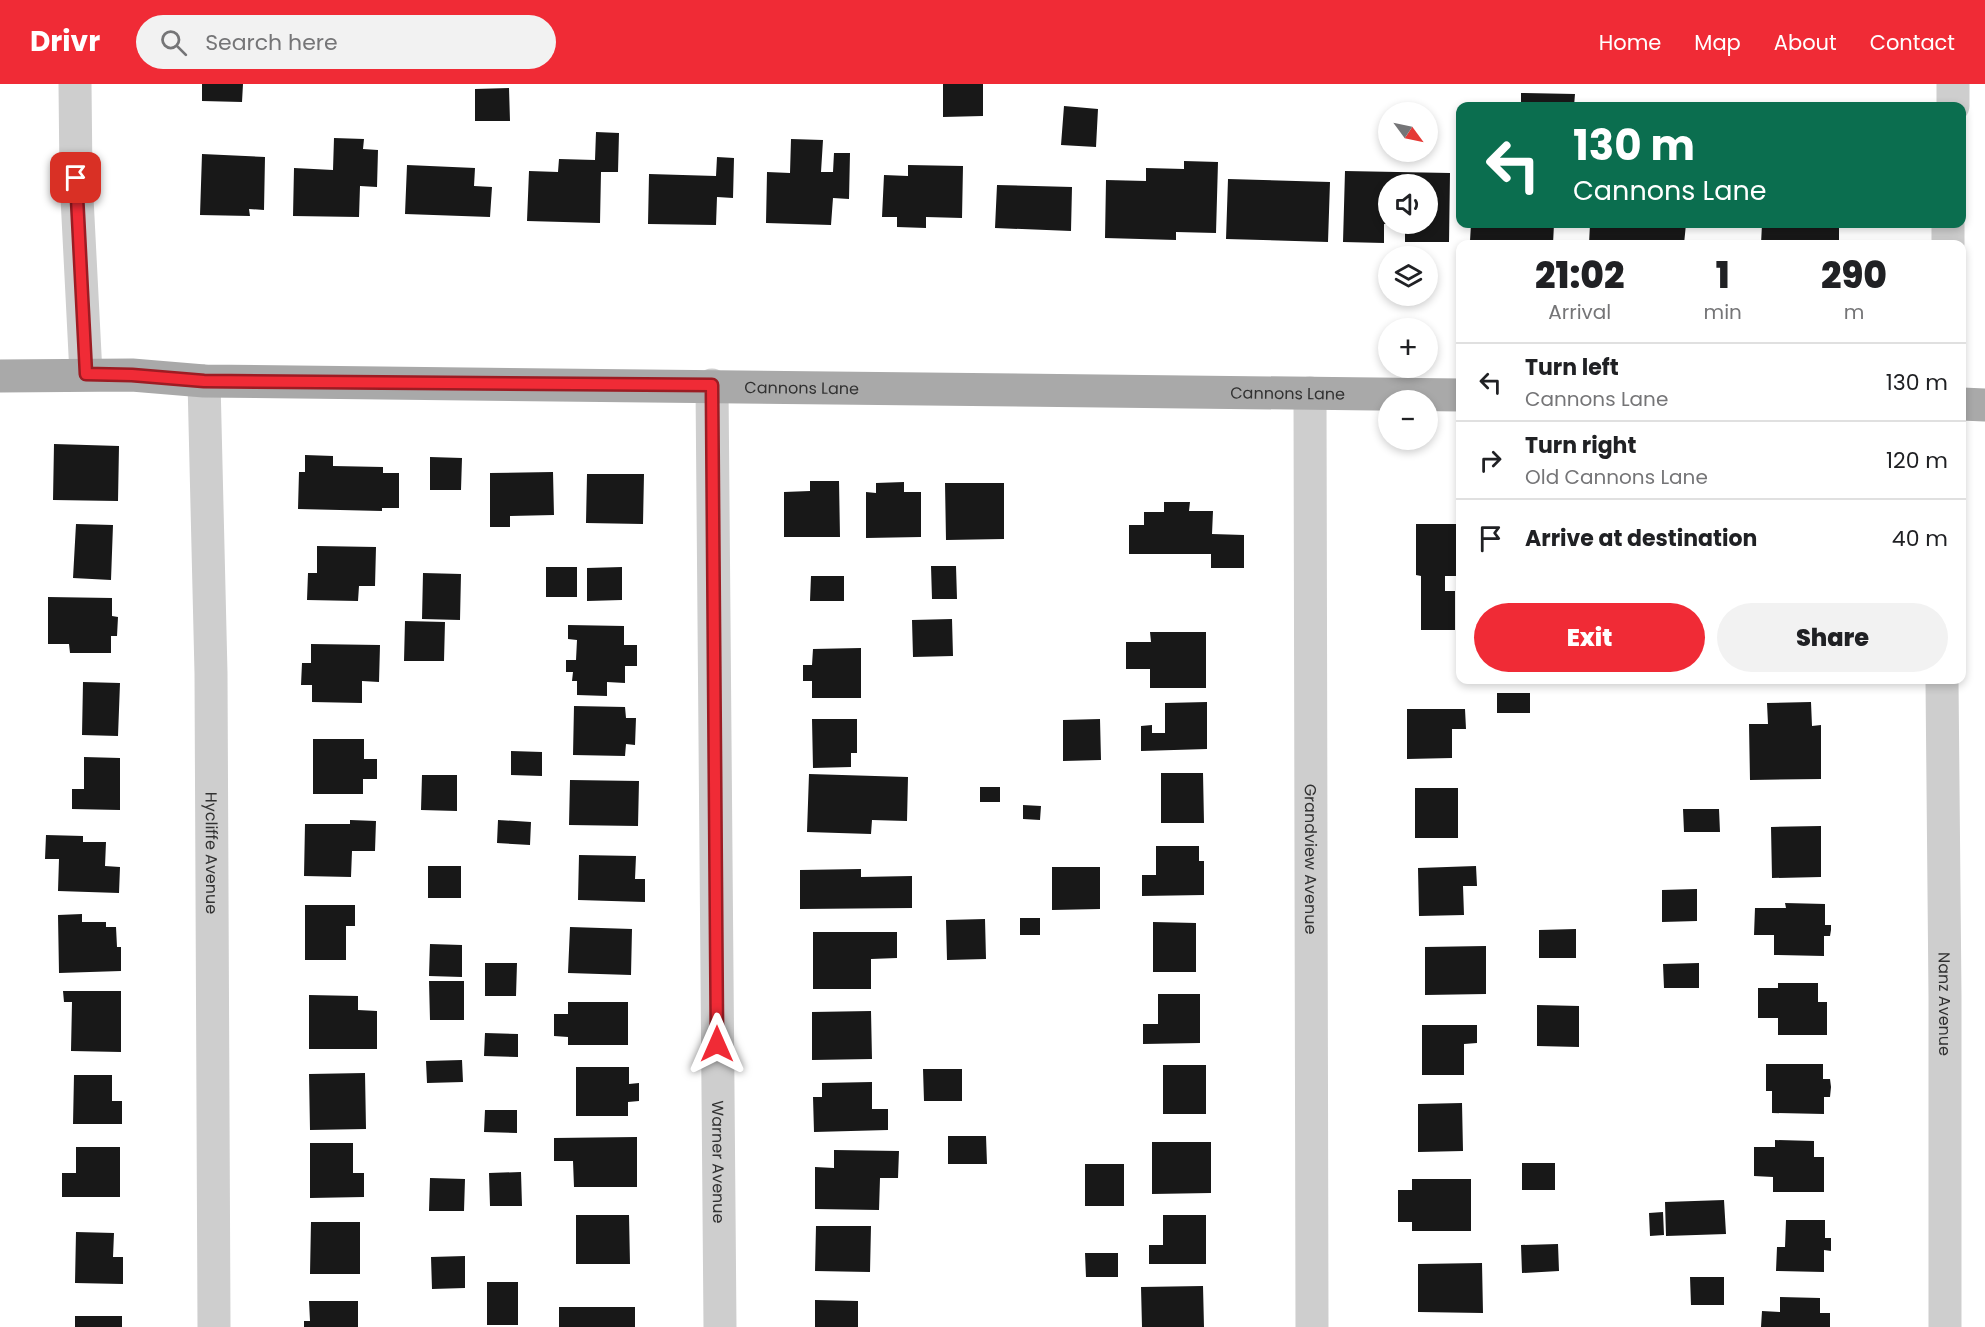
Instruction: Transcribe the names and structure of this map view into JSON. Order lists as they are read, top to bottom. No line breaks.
{"streets":{"main road":["Cannons Lane"],"street":["Hycliffe Avenue","Grandview Avenue","Nanz Avenue","Warner Avenue"]},"crossings":[["Cannons Lane","Hycliffe Avenue"],["Cannons Lane","Grandview Avenue"],["Cannons Lane","Warner Avenue"]],"north":"bottom right","page":{"header":"Drivr","search":"Search here","nav":["Home","Map","About","Contact"],"map_buttons":["+","−"],"turn":["130 m","Cannons Lane"],"eta":["21:02","Arrival","1","min","290","m"],"list":[{"name":"Turn left","note":"Cannons Lane","value":"130 m"},{"name":"Turn right","note":"Old Cannons Lane","value":"120 m"},{"name":"Arrive at destination","value":"40 m"}],"buttons":["Exit","Share"]}}
